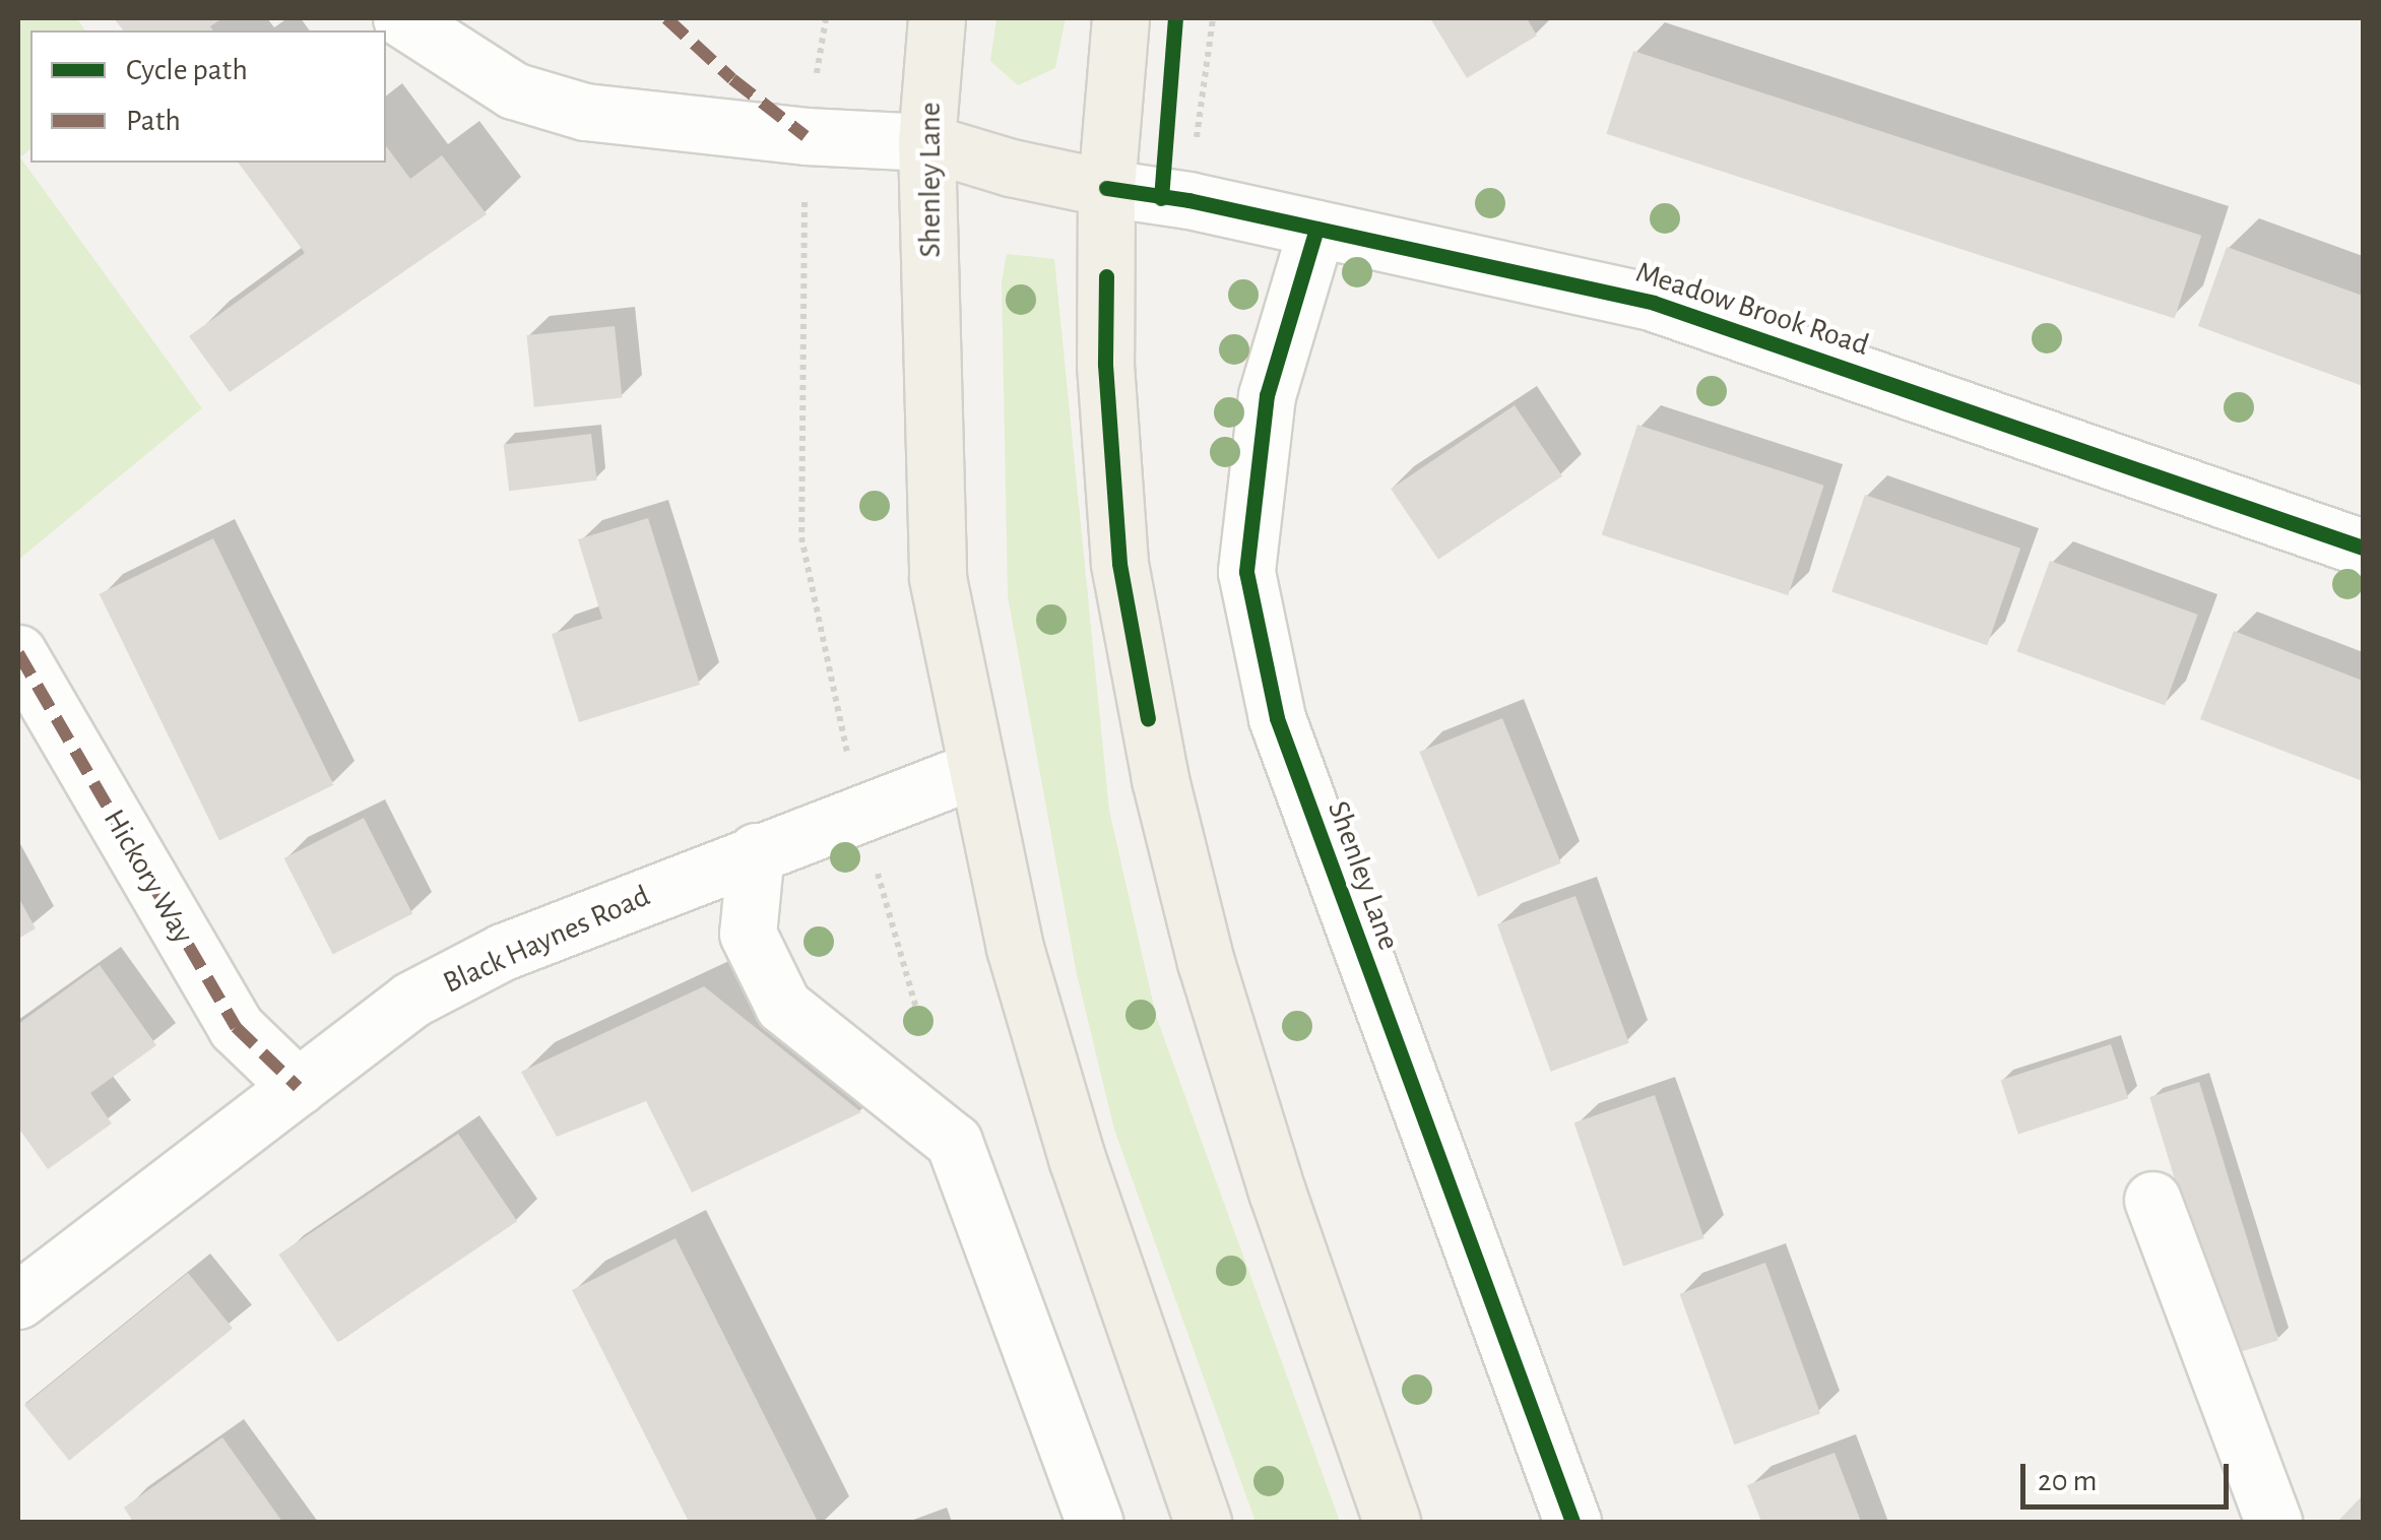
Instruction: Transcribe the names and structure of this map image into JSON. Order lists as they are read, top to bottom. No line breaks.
{"streets":{"main road":["Shenley Lane"],"street":["Meadow Brook Road","Hickory Way","Black Haynes Road"]},"crossings":[["Shenley Lane","Meadow Brook Road"],["Shenley Lane","Black Haynes Road"],["Hickory Way","Black Haynes Road"]],"legend":["Cycle path","Path"],"scale_bar":"20 m"}
